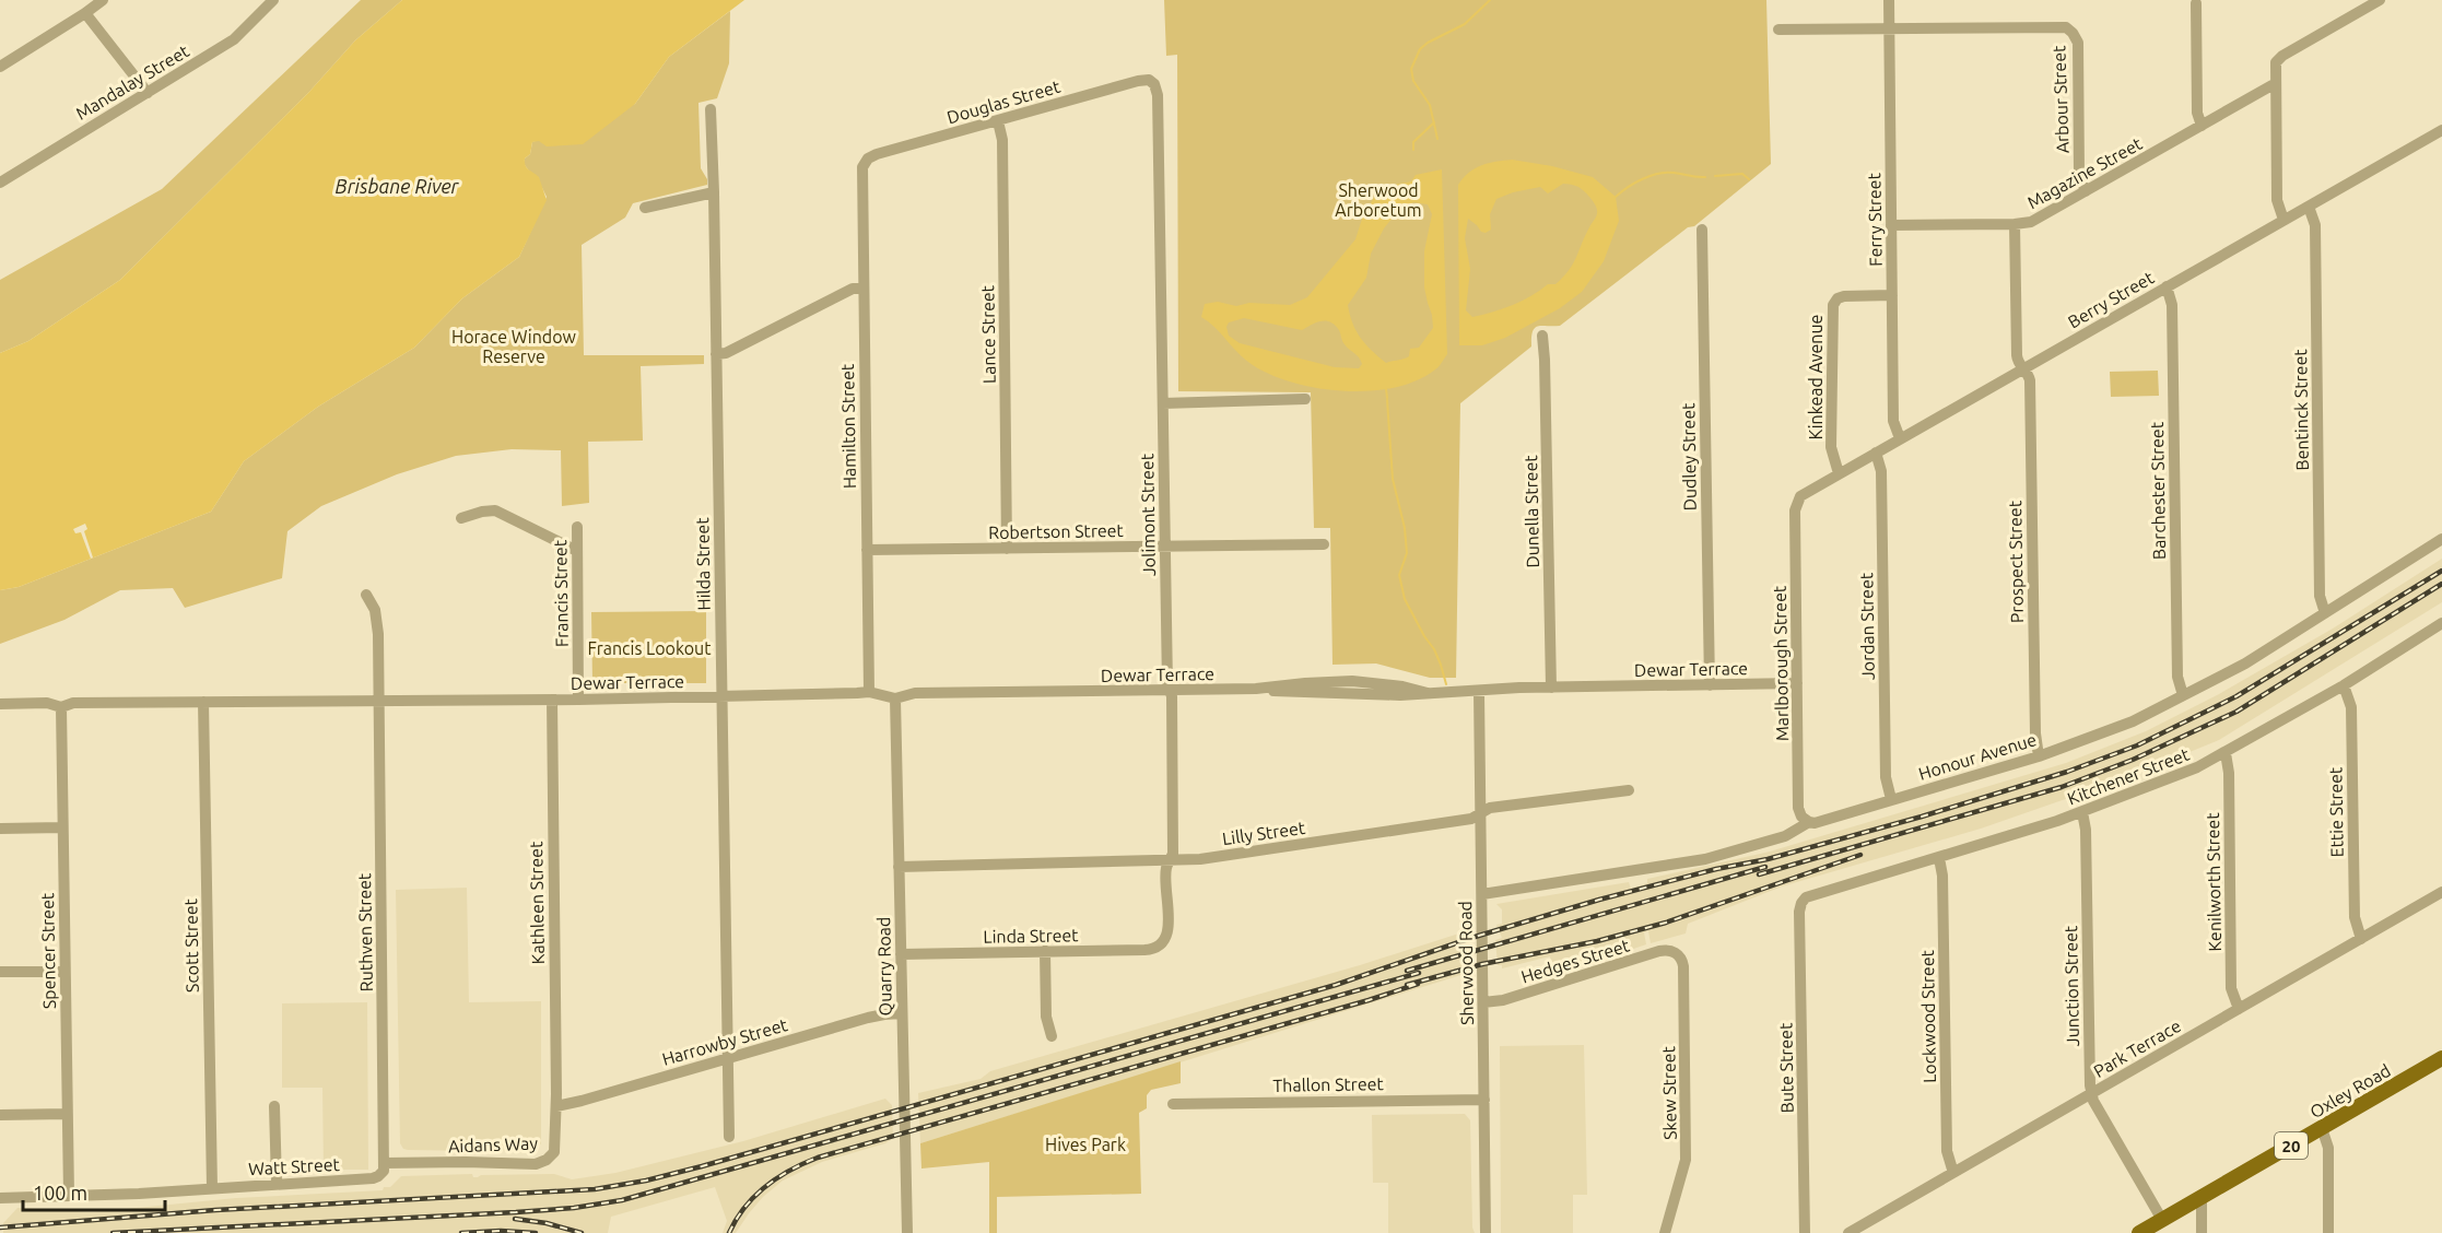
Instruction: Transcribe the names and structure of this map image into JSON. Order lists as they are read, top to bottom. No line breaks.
{"streets":{"main road":["Oxley Road","20"],"street":["Mandalay Street","Arbour Street","Douglas Street","Magazine Street","Ferry Street","Berry Street","Lance Street","Kinkead Avenue","Bentinck Street","Hamilton Street","Dudley Street","Barchester Street","Dunella Street","Jolimont Street","Robertson Street","Prospect Street","Hilda Street","Francis Street","Jordan Street","Marlborough Street","Dewar Terrace","Honour Avenue","Kitchener Street","Ettie Street","Lilly Street","Kenilworth Street","Kathleen Street","Ruthven Street","Linda Street","Scott Street","Spencer Street","Hedges Street","Sherwood Road","Quarry Road","Junction Street","Lockwood Street","Harrowby Street","Park Terrace","Bute Street","Thallon Street","Skew Street","Aidans Way","Watt Street"]},"crossings":[["Arbour Street","Magazine Street"],["Arbour Street","Ferry Street"],["Douglas Street","Lance Street"],["Douglas Street","Hamilton Street"],["Douglas Street","Jolimont Street"],["Magazine Street","Ferry Street"],["Magazine Street","Prospect Street"],["Ferry Street","Berry Street"],["Ferry Street","Kinkead Avenue"],["Berry Street","Kinkead Avenue"],["Berry Street","Bentinck Street"],["Berry Street","Barchester Street"],["Berry Street","Prospect Street"],["Berry Street","Jordan Street"],["Berry Street","Marlborough Street"],["Lance Street","Robertson Street"],["Bentinck Street","Honour Avenue"],["Hamilton Street","Robertson Street"],["Hamilton Street","Dewar Terrace"],["Dudley Street","Dewar Terrace"],["Barchester Street","Honour Avenue"],["Dunella Street","Dewar Terrace"],["Jolimont Street","Robertson Street"],["Jolimont Street","Dewar Terrace"],["Jolimont Street","Lilly Street"],["Jolimont Street","Linda Street"],["Prospect Street","Honour Avenue"],["Hilda Street","Dewar Terrace"],["Hilda Street","Harrowby Street"],["Francis Street","Dewar Terrace"],["Jordan Street","Honour Avenue"],["Marlborough Street","Dewar Terrace"],["Marlborough Street","Honour Avenue"],["Dewar Terrace","Kathleen Street"],["Dewar Terrace","Ruthven Street"],["Dewar Terrace","Scott Street"],["Dewar Terrace","Spencer Street"],["Dewar Terrace","Sherwood Road"],["Dewar Terrace","Quarry Road"],["Honour Avenue","Sherwood Road"],["Kitchener Street","Ettie Street"],["Kitchener Street","Kenilworth Street"],["Kitchener Street","Junction Street"],["Kitchener Street","Lockwood Street"],["Kitchener Street","Bute Street"],["Ettie Street","Park Terrace"],["Lilly Street","Sherwood Road"],["Lilly Street","Quarry Road"],["Kenilworth Street","Park Terrace"],["Kathleen Street","Harrowby Street"],["Kathleen Street","Aidans Way"],["Ruthven Street","Aidans Way"],["Ruthven Street","Watt Street"],["Linda Street","Quarry Road"],["Scott Street","Watt Street"],["Spencer Street","Watt Street"],["Hedges Street","Sherwood Road"],["Hedges Street","Skew Street"],["Sherwood Road","Thallon Street"],["Quarry Road","Harrowby Street"],["Junction Street","Park Terrace"],["Junction Street","Oxley Road"],["Lockwood Street","Park Terrace"],["Harrowby Street","Aidans Way"],["Aidans Way","Watt Street"]],"water":["Brisbane River"],"parks":["Sherwood Arboretum","Horace Window Reserve","Francis Lookout","Hives Park"],"scale_bar":"100 m"}
